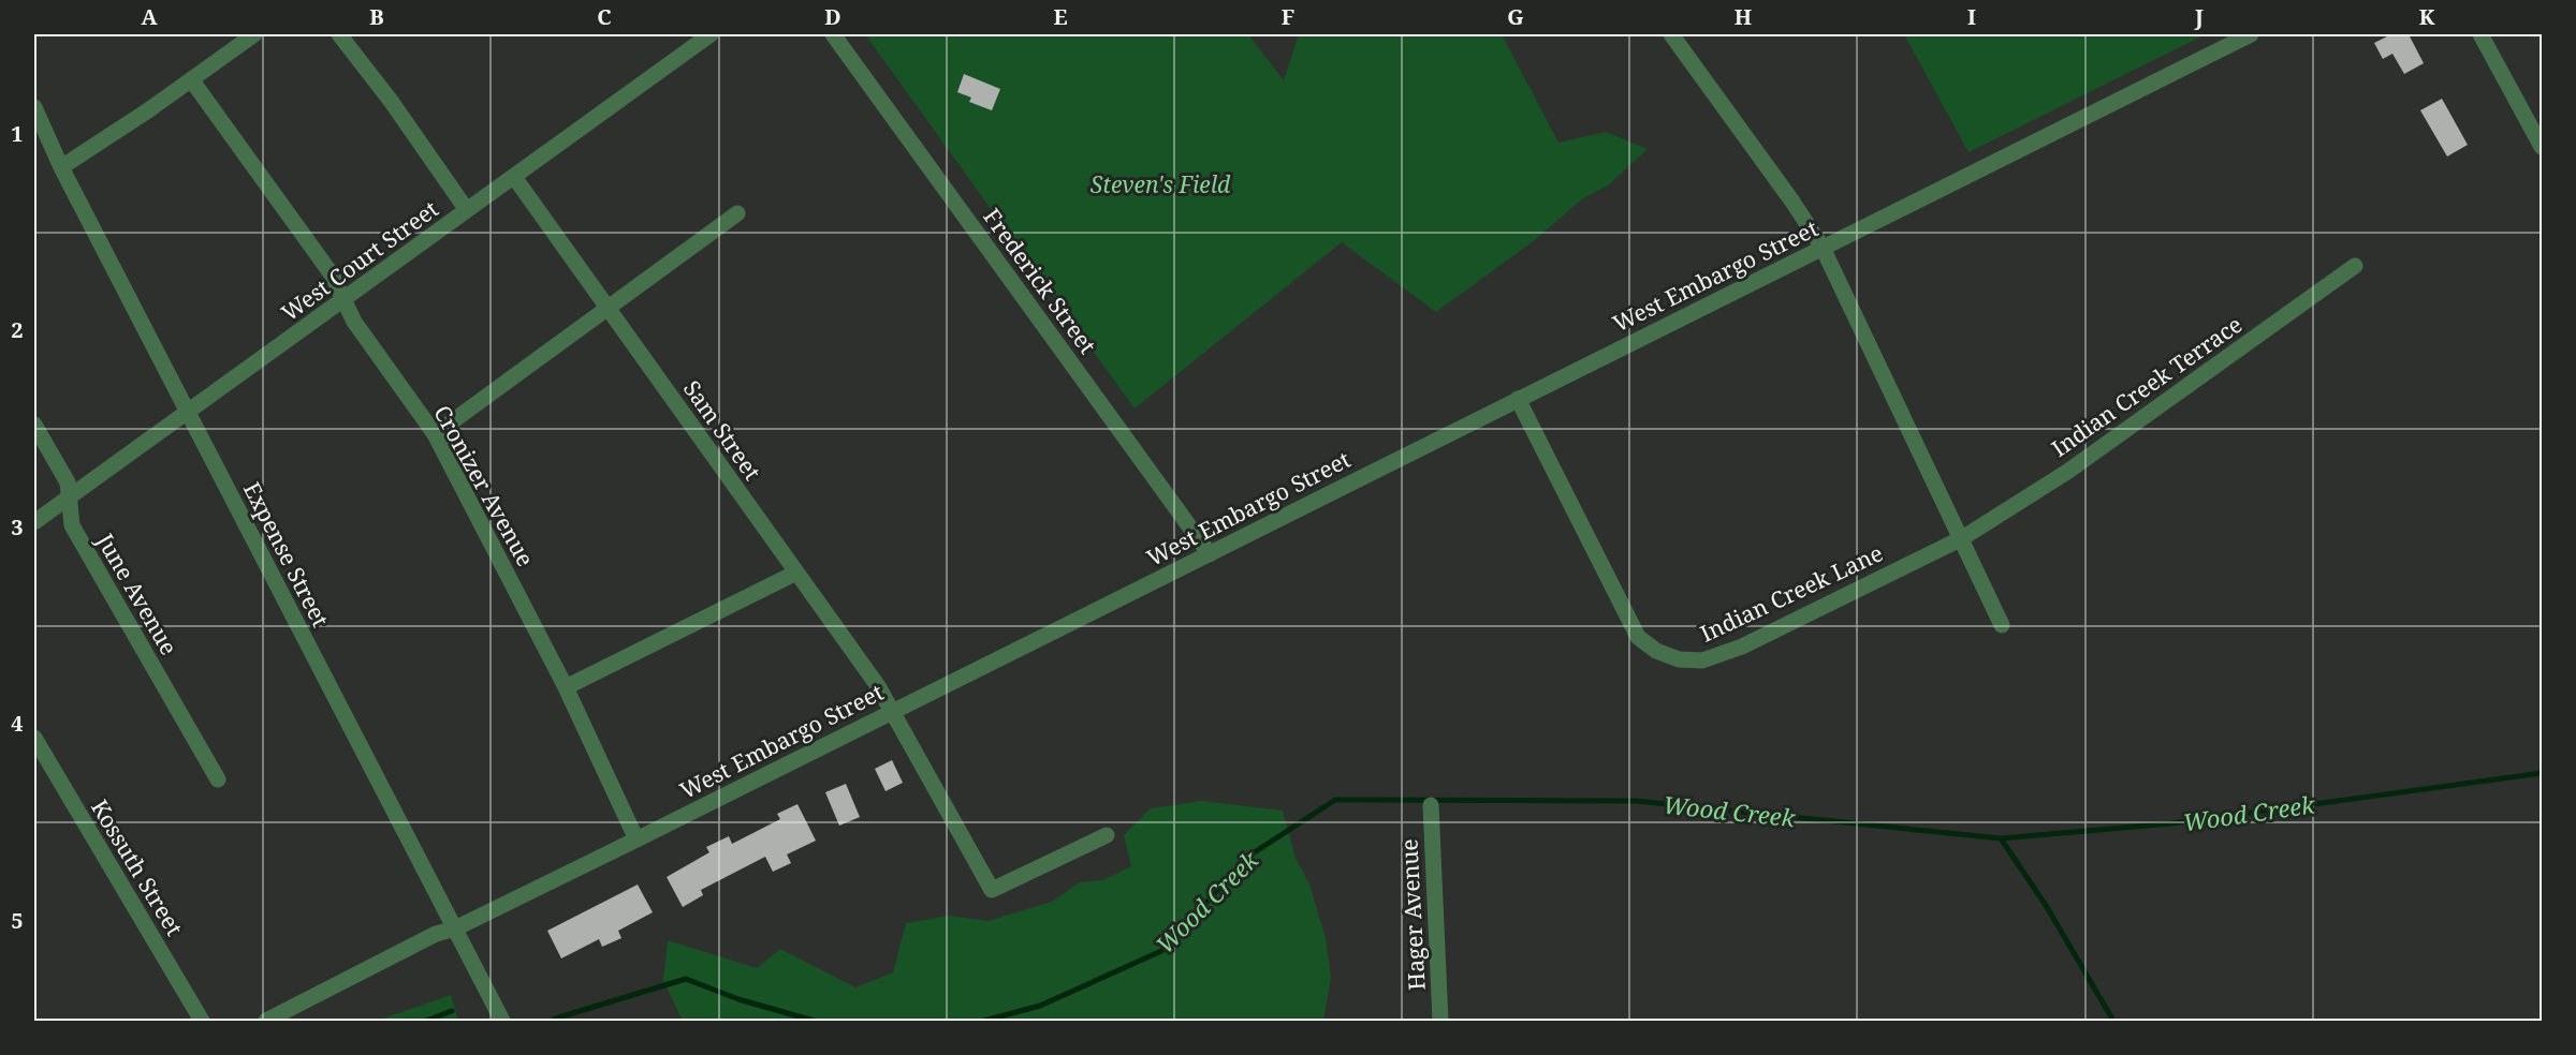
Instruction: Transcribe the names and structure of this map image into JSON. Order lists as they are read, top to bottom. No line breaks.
{"streets":{"street":["West Court Street","West Embargo Street","Frederick Street","Indian Creek Terrace","Sam Street","Cronizer Avenue","Expense Street","Indian Creek Lane","June Avenue","Kossuth Street","Hager Avenue"]},"crossings":[["West Court Street","Sam Street"],["West Court Street","Cronizer Avenue"],["West Court Street","Expense Street"],["West Court Street","June Avenue"],["West Embargo Street","Frederick Street"],["West Embargo Street","Sam Street"],["West Embargo Street","Cronizer Avenue"],["West Embargo Street","Expense Street"],["West Embargo Street","Indian Creek Lane"],["Indian Creek Terrace","Indian Creek Lane"]],"water":["Wood Creek"],"parks":["Steven's Field"],"grid":{"columns":["A","B","C","D","E","F","G","H","I","J","K"],"rows":["1","2","3","4","5"]}}
